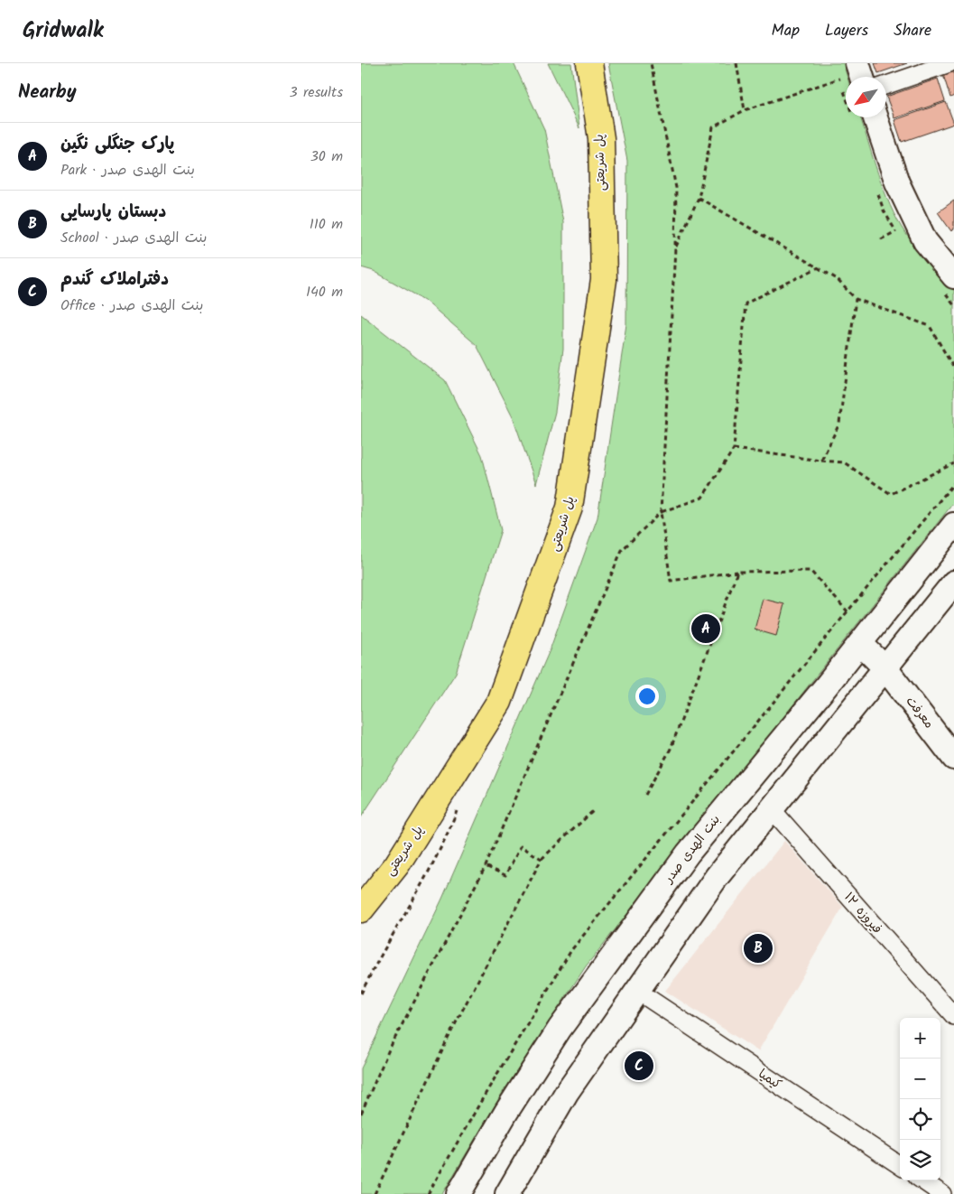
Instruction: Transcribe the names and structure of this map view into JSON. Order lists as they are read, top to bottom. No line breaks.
{"streets":{"main road":["پل شریعتی"],"street":["معرفت","بنت الهدی صدر","فیروزه ۱۲","کیمیا"]},"crossings":[["معرفت","بنت الهدی صدر"]],"north":"bottom left","page":{"header":"Gridwalk","nav":["Map","Layers","Share"],"heading":["Nearby","3 results"],"list":[{"mark":"A","name":"پارک جنگلی نگین","note":"Park · بنت الهدی صدر","value":"30 m"},{"mark":"B","name":"دبستان پارسایی","note":"School · بنت الهدی صدر","value":"110 m"},{"mark":"C","name":"دفتراملاک گندم","note":"Office · بنت الهدی صدر","value":"140 m"}],"pins":["A","B","C"],"map_buttons":["+","−"]}}
